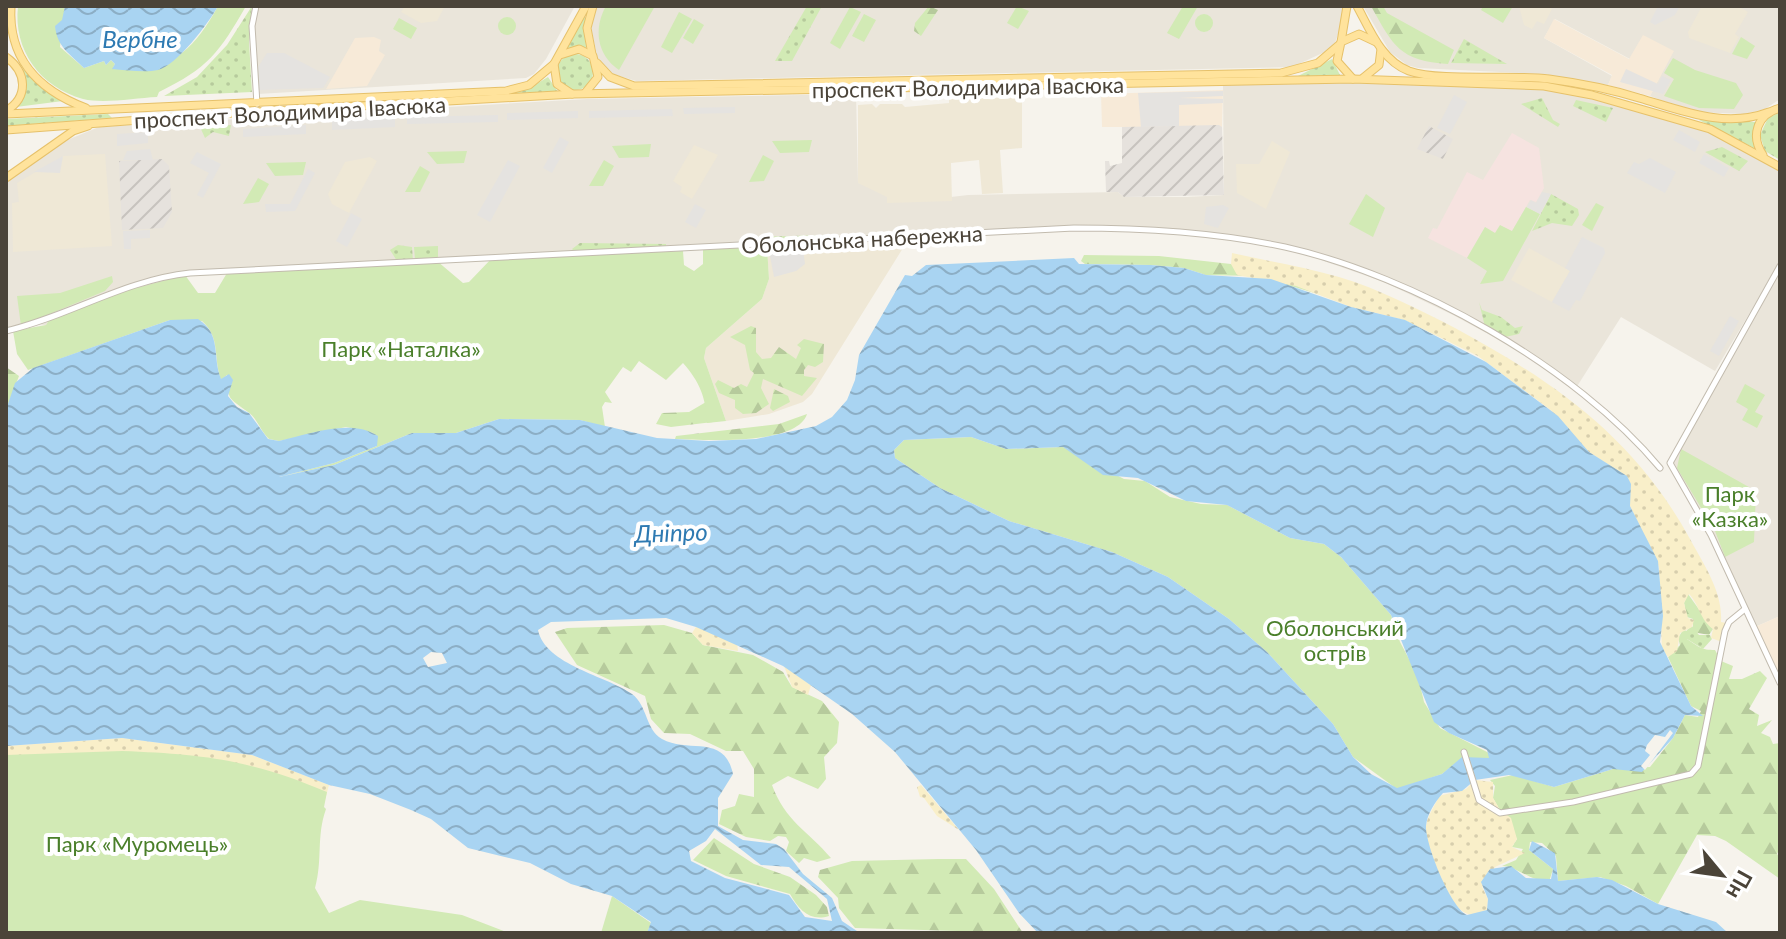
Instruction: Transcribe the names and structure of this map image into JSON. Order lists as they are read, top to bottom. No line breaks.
{"streets":{"main road":["проспект Володимира Івасюка"],"street":["Оболонська набережна"]},"water":["Вербне","Дніпро"],"parks":["Парк «Наталка»","Парк «Казка»","Оболонський острів","Парк «Муромець»"],"north":"bottom right"}
